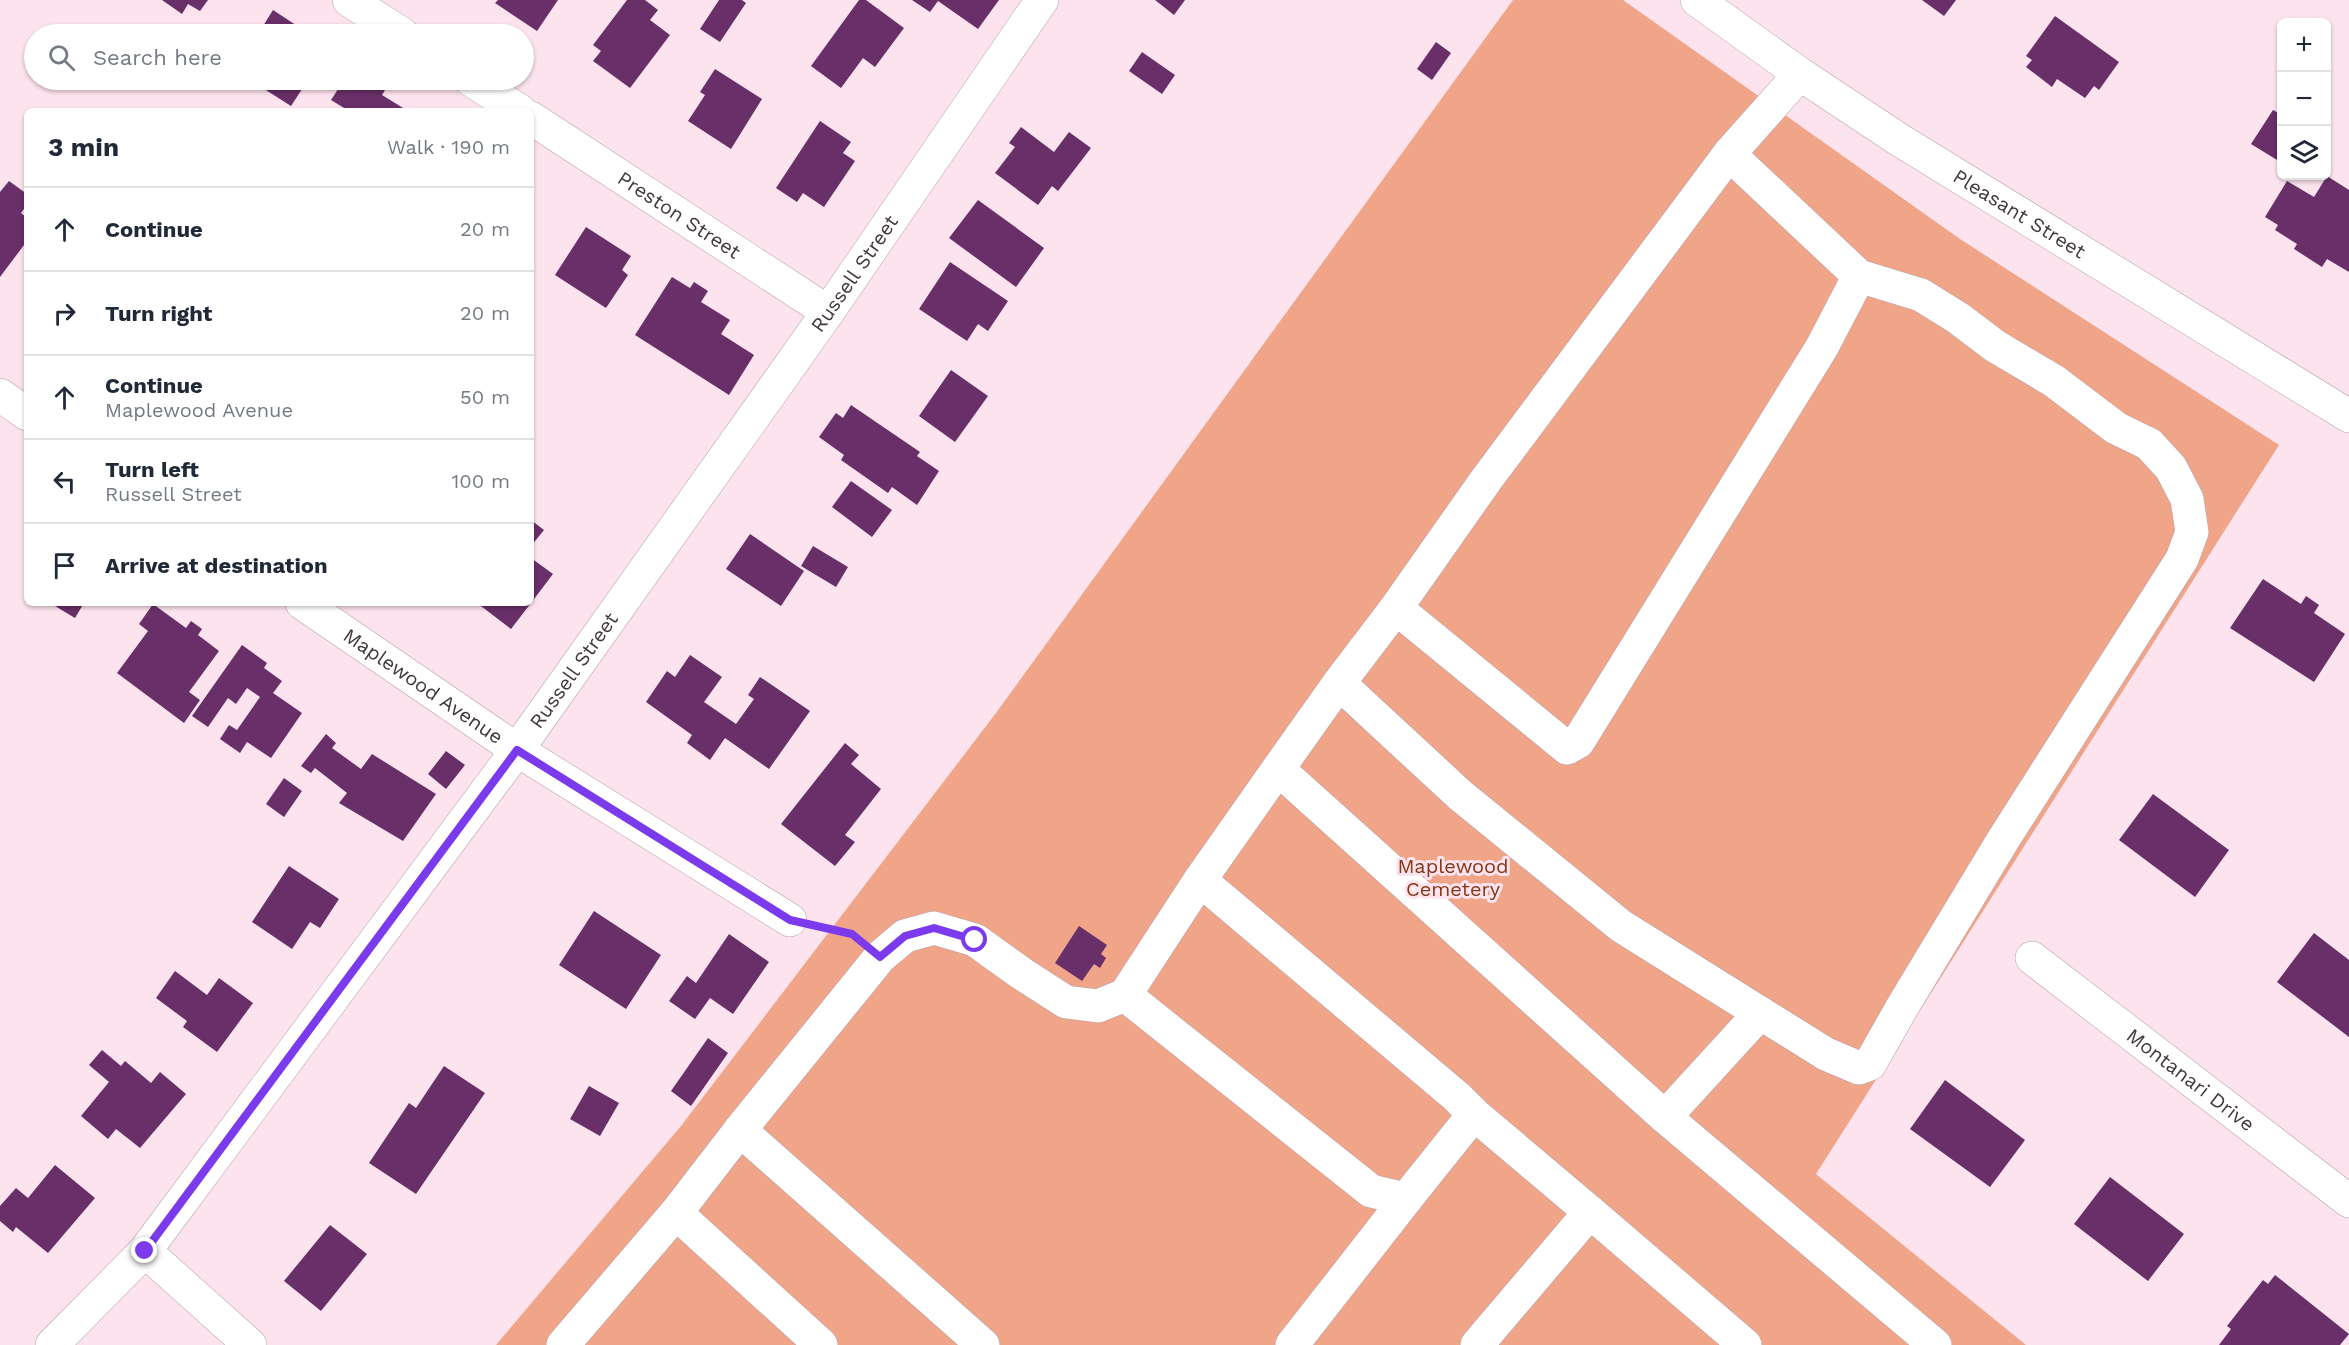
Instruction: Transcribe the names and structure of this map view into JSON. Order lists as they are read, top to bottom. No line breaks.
{"streets":{"street":["Pleasant Street","Preston Street","Russell Street","Maplewood Avenue","Montanari Drive"]},"crossings":[["Preston Street","Russell Street"],["Russell Street","Maplewood Avenue"]],"parks":["Maplewood Cemetery"],"page":{"map_buttons":["+","−"],"search":"Search here","heading":["3 min","Walk · 190 m"],"list":[["Continue","20 m"],["Turn right","20 m"],["Continue","Maplewood Avenue","50 m"],["Turn left","Russell Street","100 m"],"Arrive at destination"]}}
